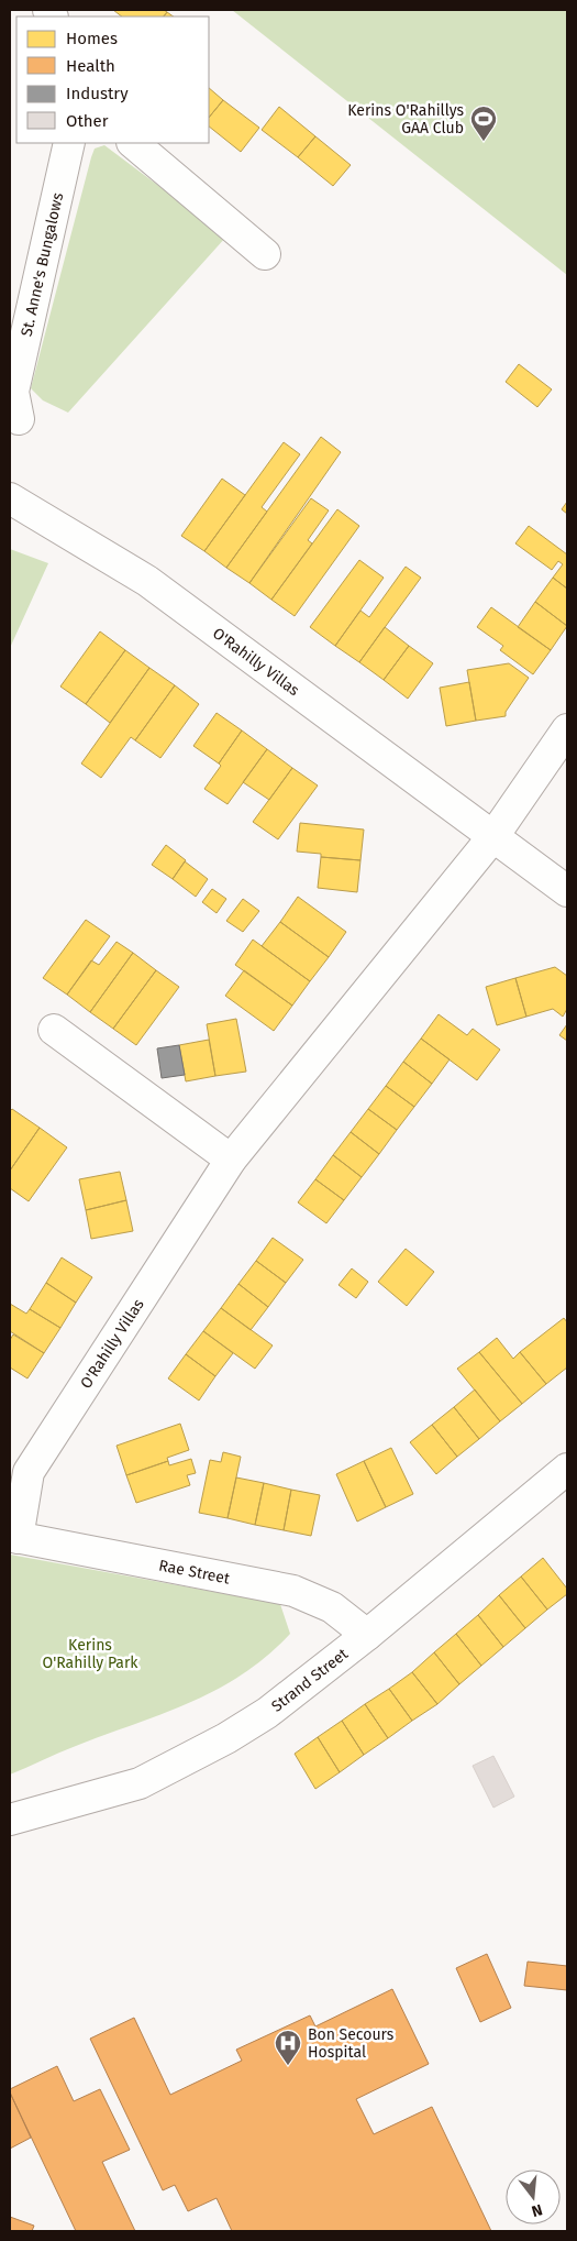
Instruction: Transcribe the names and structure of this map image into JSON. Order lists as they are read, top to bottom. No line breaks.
{"streets":{"street":["St. Anne's Bungalows","O'Rahilly Villas","Rae Street","Strand Street"]},"crossings":[["O'Rahilly Villas","Rae Street"],["Rae Street","Strand Street"]],"parks":["Kerins O'Rahilly Park"],"places":{"sports":["Kerins O'Rahillys GAA Club"],"hospital":["Bon Secours Hospital"]},"legend":["Homes","Health","Industry","Other"],"north":"bottom"}
